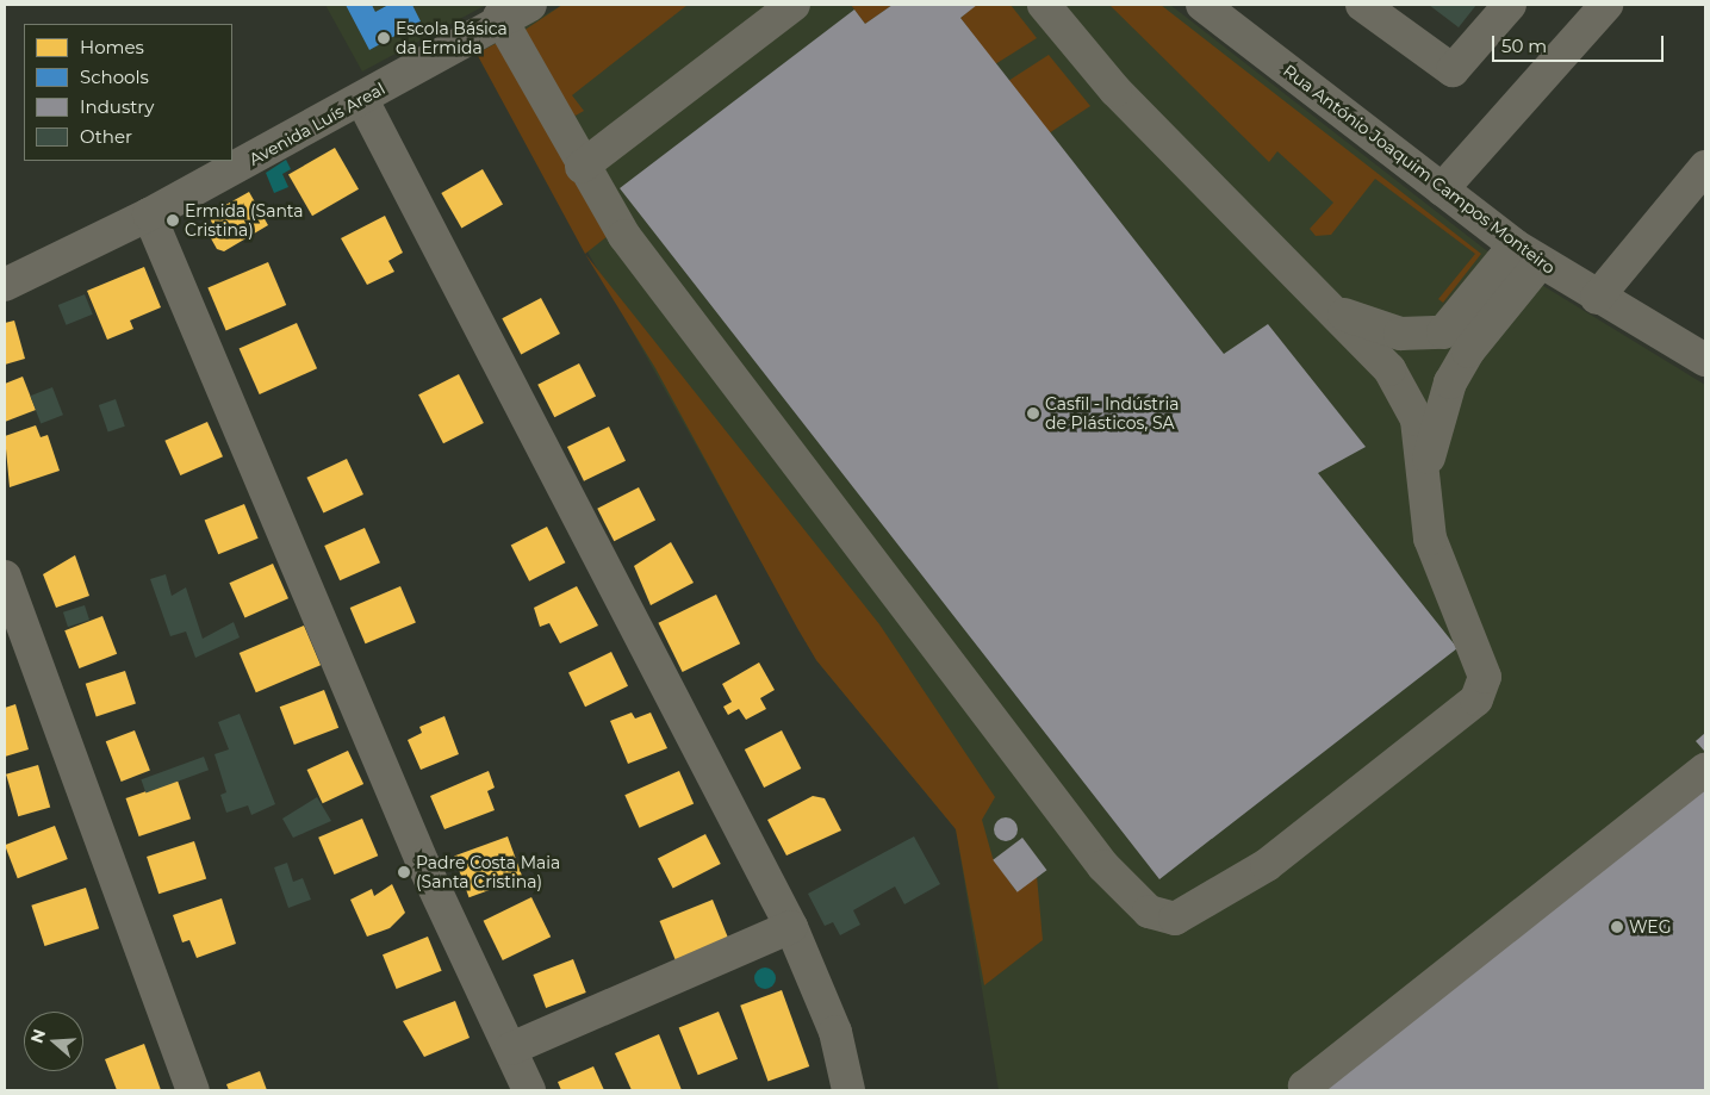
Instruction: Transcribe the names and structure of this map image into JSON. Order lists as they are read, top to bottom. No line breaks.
{"streets":{"street":["Avenida Luís Areal","Rua António Joaquim Campos Monteiro"]},"places":["Escola Básica da Ermida","Ermida (Santa Cristina)","Casfil - Indústria de Plásticos, SA","Padre Costa Maia (Santa Cristina)","WEG"],"legend":["Homes","Schools","Industry","Other"],"scale_bar":"50 m","north":"left"}
